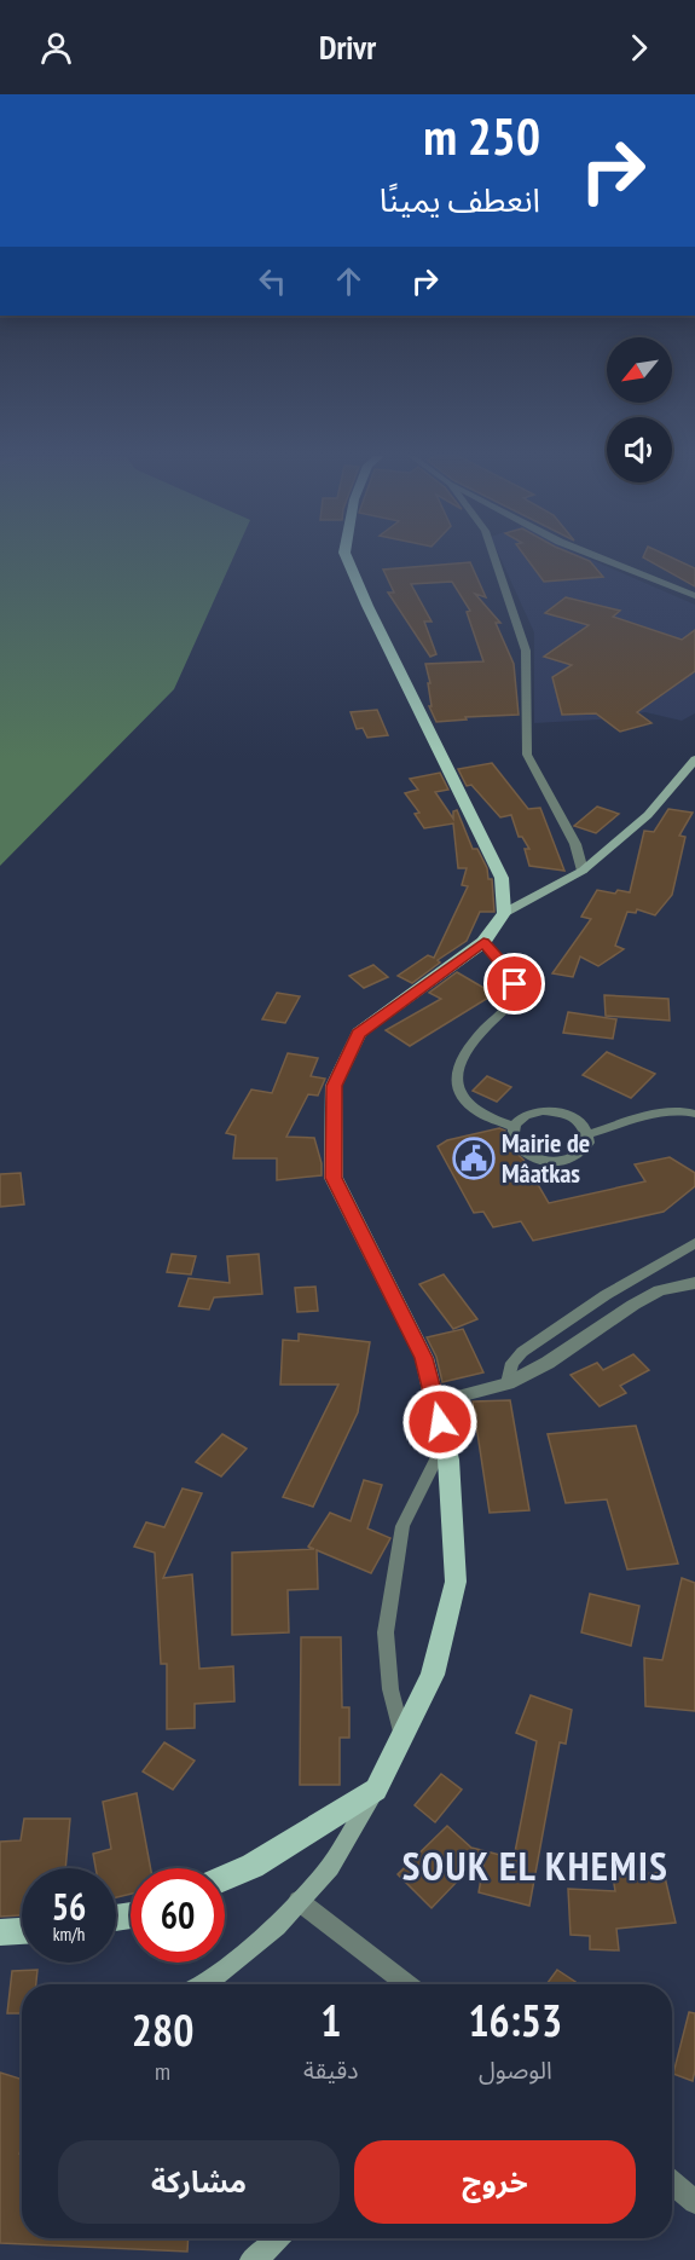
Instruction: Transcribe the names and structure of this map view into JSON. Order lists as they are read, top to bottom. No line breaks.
{"districts":["SOUK EL KHEMIS"],"places":{"public building":["Mairie de Mâatkas"]},"north":"bottom left","page":{"header":"Drivr","turn":["250 m","انعطف يمينًا"],"speed":"56 km/h","limit":"60","eta":["16:53","الوصول","1","دقيقة","280","m"],"buttons":["خروج","مشاركة"]}}
